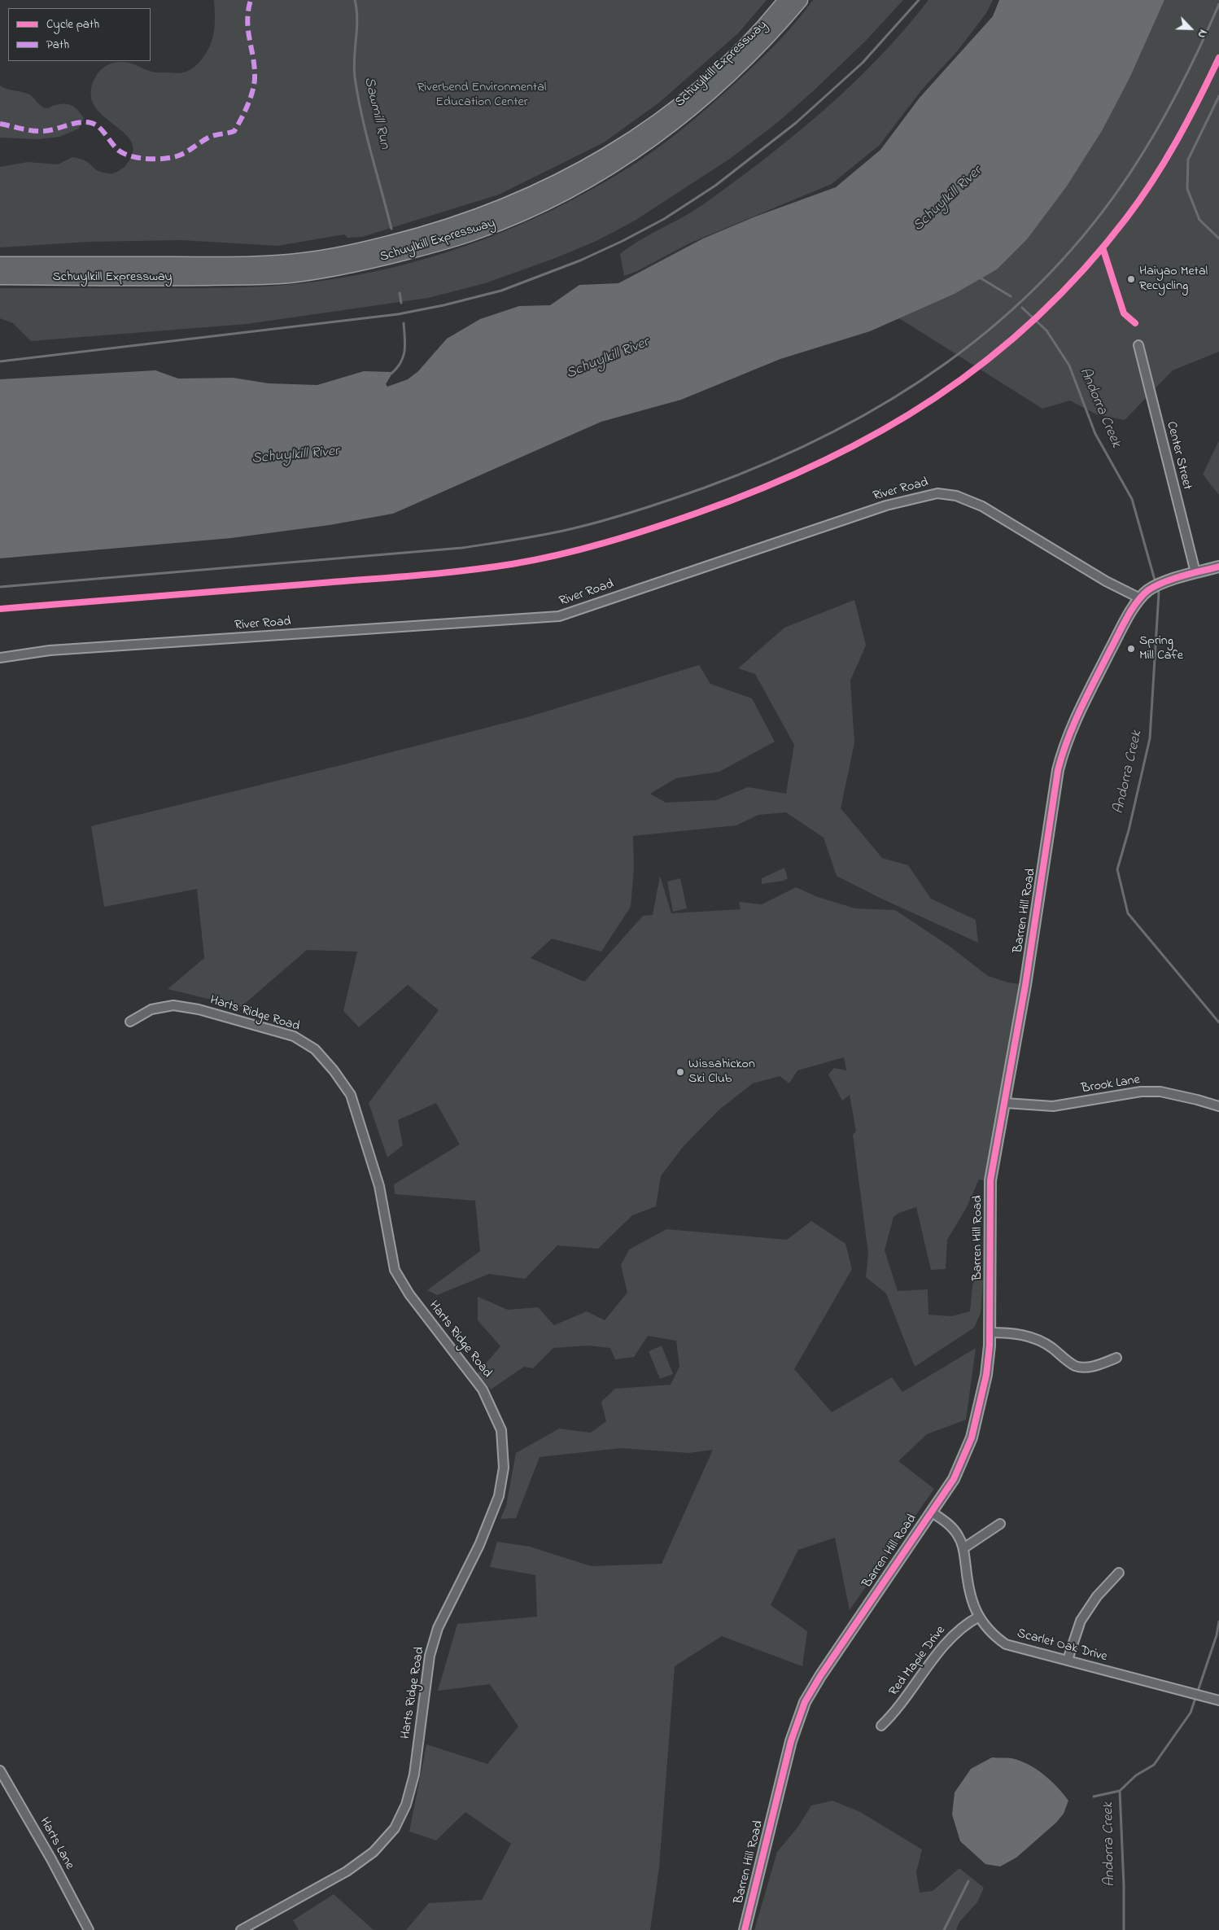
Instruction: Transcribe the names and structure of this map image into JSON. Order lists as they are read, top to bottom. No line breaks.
{"streets":{"highway":["Schuylkill Expressway"],"street":["Center Street","River Road","Barren Hill Road","Harts Ridge Road","Brook Lane","Scarlet Oak Drive","Red Maple Drive","Harts Lane"]},"crossings":[["Center Street","Barren Hill Road"],["River Road","Barren Hill Road"],["Barren Hill Road","Brook Lane"],["Barren Hill Road","Scarlet Oak Drive"],["Scarlet Oak Drive","Red Maple Drive"]],"water":["Sawmill Run","Schuylkill River","Andorra Creek"],"parks":["Riverbend Environmental Education Center"],"places":["Haiyao Metal Recycling","Spring Mill Cafe","Wissahickon Ski Club"],"legend":["Cycle path","Path"],"north":"bottom right"}
